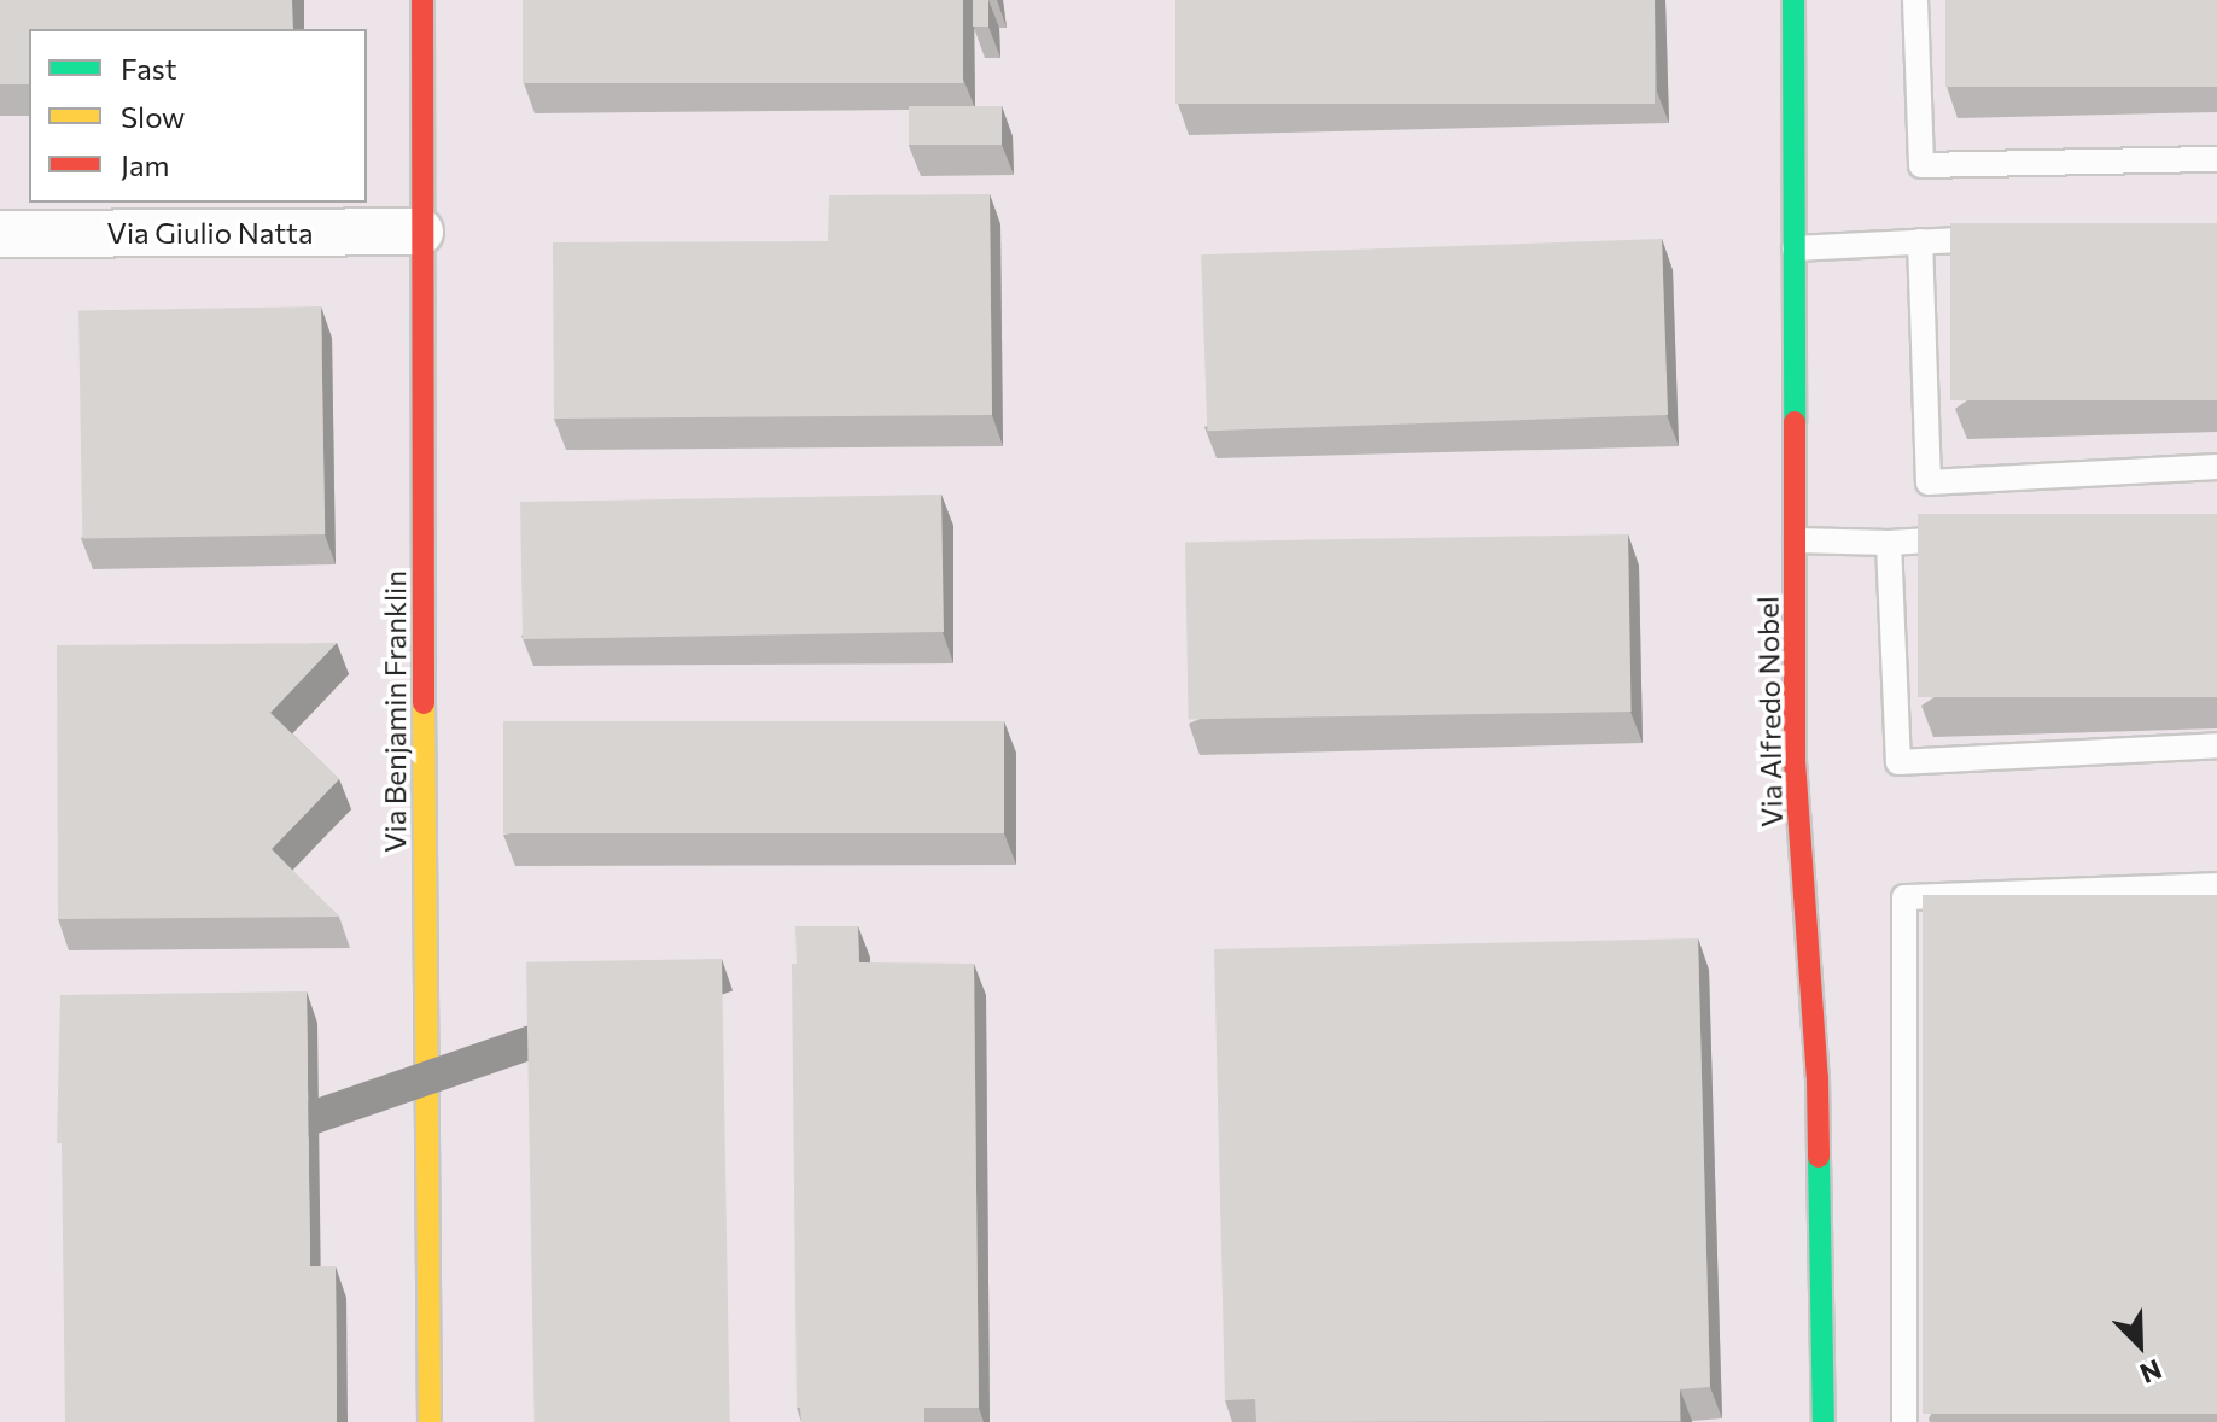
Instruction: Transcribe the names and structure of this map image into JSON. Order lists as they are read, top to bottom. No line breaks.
{"streets":{"street":["Via Giulio Natta","Via Benjamin Franklin","Via Alfredo Nobel"]},"crossings":[["Via Giulio Natta","Via Benjamin Franklin"]],"legend":["Fast","Slow","Jam"],"north":"bottom right"}
